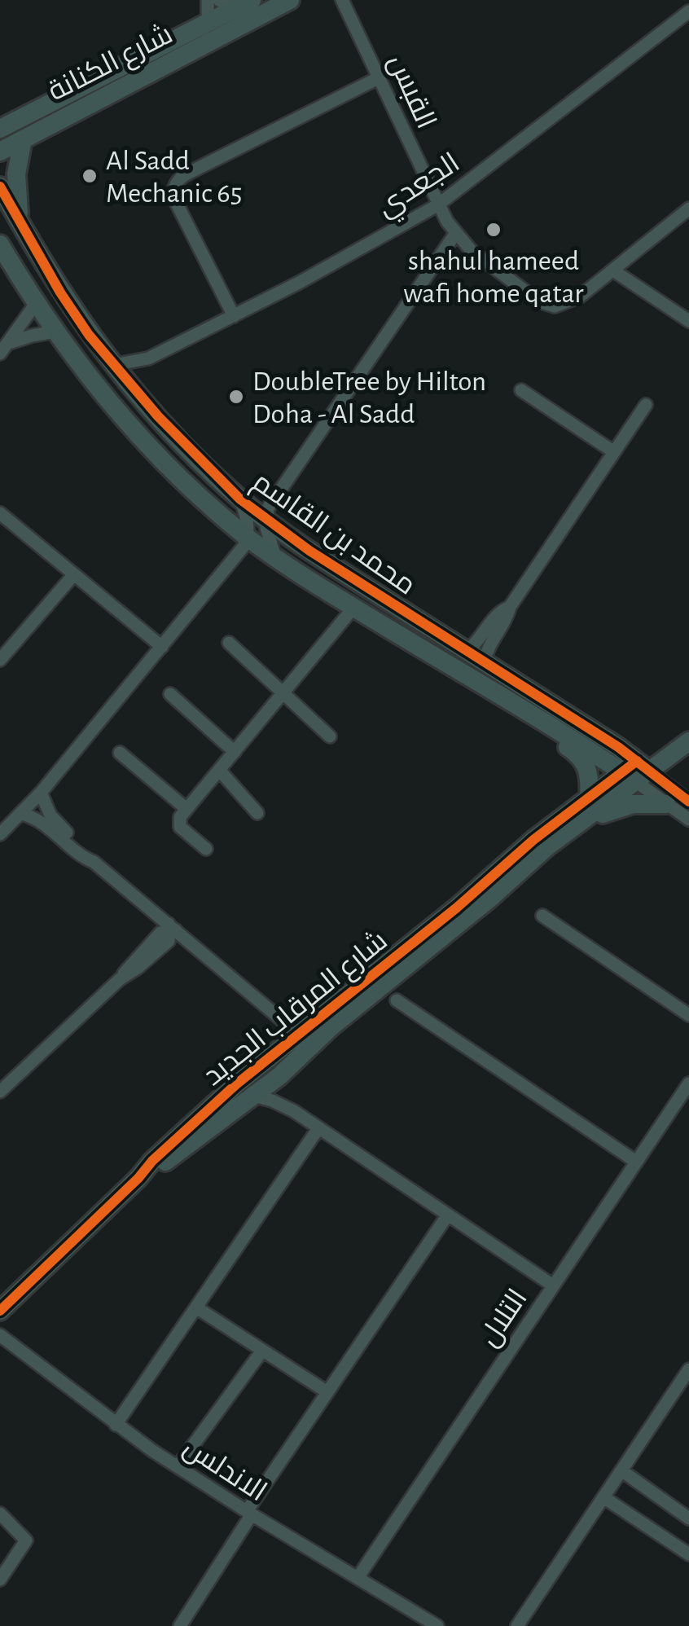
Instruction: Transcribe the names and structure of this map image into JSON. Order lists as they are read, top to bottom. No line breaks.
{"streets":{"street":["شارع الكنانة","القبس","الجعدي","محمد بن القاسم","شارع المرقاب الجديد","التلال","الاندلس"]},"crossings":[["القبس","الجعدي"],["الجعدي","محمد بن القاسم"],["محمد بن القاسم","شارع المرقاب الجديد"],["التلال","الاندلس"]],"places":["Al Sadd Mechanic 65","shahul hameed wafi home qatar","DoubleTree by Hilton Doha - Al Sadd"]}
